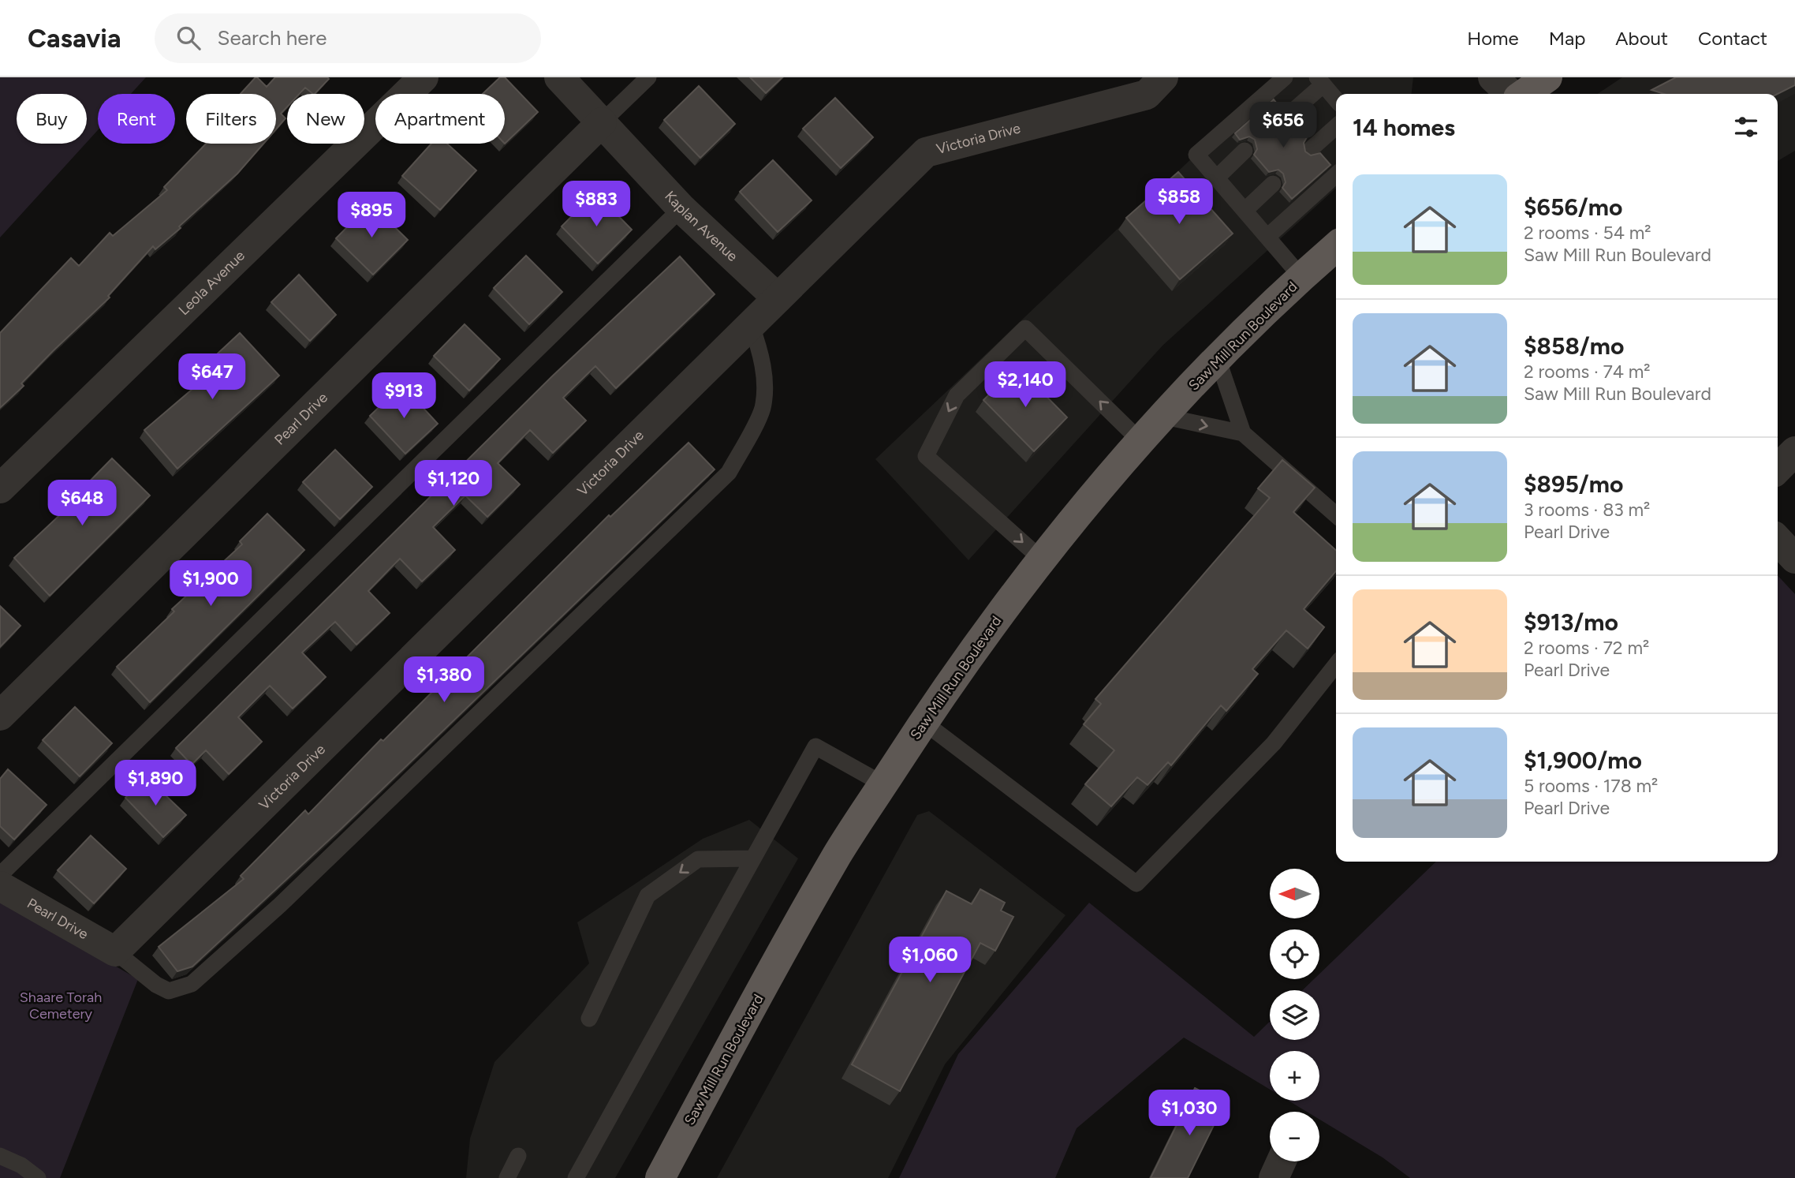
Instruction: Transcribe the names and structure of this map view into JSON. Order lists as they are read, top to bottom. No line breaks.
{"streets":{"highway":["Saw Mill Run Boulevard"],"street":["Victoria Drive","Kaplan Avenue","Leola Avenue","Pearl Drive"]},"crossings":[["Victoria Drive","Kaplan Avenue"],["Victoria Drive","Pearl Drive"],["Kaplan Avenue","Pearl Drive"]],"parks":["Shaare Torah Cemetery"],"north":"left","page":{"header":"Casavia","search":"Search here","nav":["Home","Map","About","Contact"],"chip":["Buy","Rent","Filters","New","Apartment"],"heading":"14 homes","price":["$656","$858","$883","$895","$647","$2,140","$913","$1,120","$648","$1,900","$1,380","$1,890","$1,060","$1,030"],"list":[{"name":"$656/mo","note":"2 rooms · 54 m² · Saw Mill Run Boulevard"},{"name":"$858/mo","note":"2 rooms · 74 m² · Saw Mill Run Boulevard"},{"name":"$895/mo","note":"3 rooms · 83 m² · Pearl Drive"},{"name":"$913/mo","note":"2 rooms · 72 m² · Pearl Drive"},{"name":"$1,900/mo","note":"5 rooms · 178 m² · Pearl Drive"}],"map_buttons":["+","−"]}}
